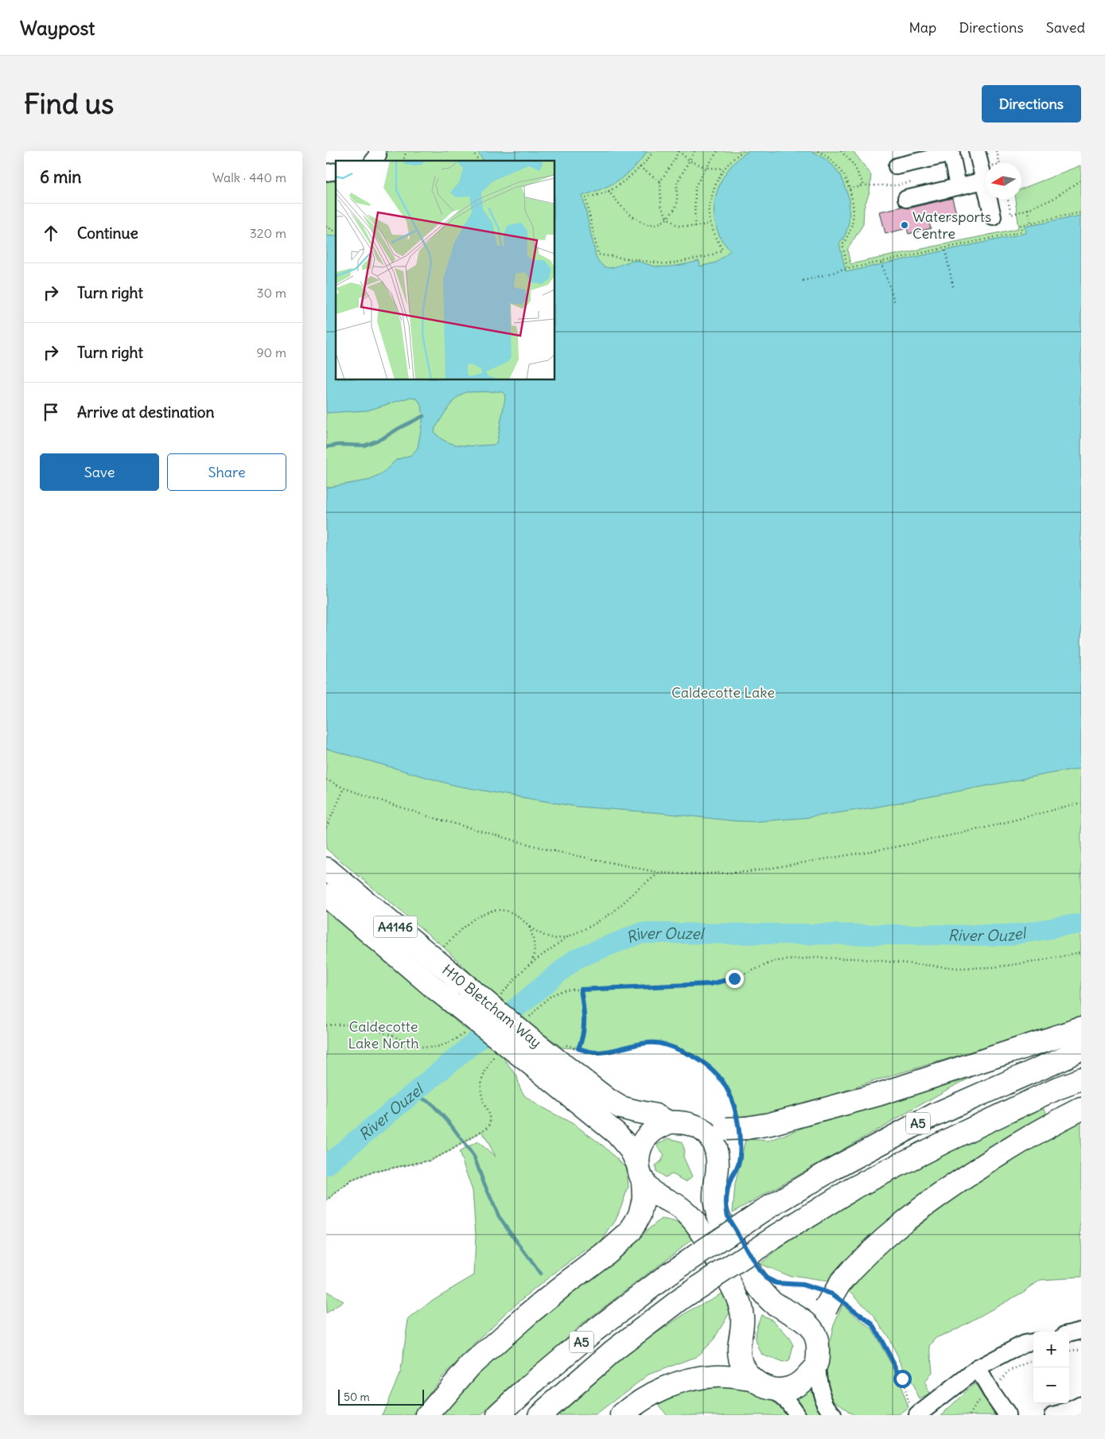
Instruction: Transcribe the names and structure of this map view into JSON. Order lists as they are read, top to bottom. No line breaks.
{"streets":{"highway":["A4146","H10 Bletcham Way","A5"]},"water":["River Ouzel"],"parks":["Caldecotte Lake","Caldecotte Lake North"],"places":["Watersports Centre"],"scale_bar":"50 m","north":"left","page":{"header":"Waypost","nav":["Map","Directions","Saved"],"buttons":["Directions",["Save","Share"]],"title":"Find us","heading":["6 min","Walk · 440 m"],"list":[["Continue","320 m"],["Turn right","30 m"],["Turn right","90 m"],"Arrive at destination"],"map_buttons":["+","−"],"scale":"50 m"}}
